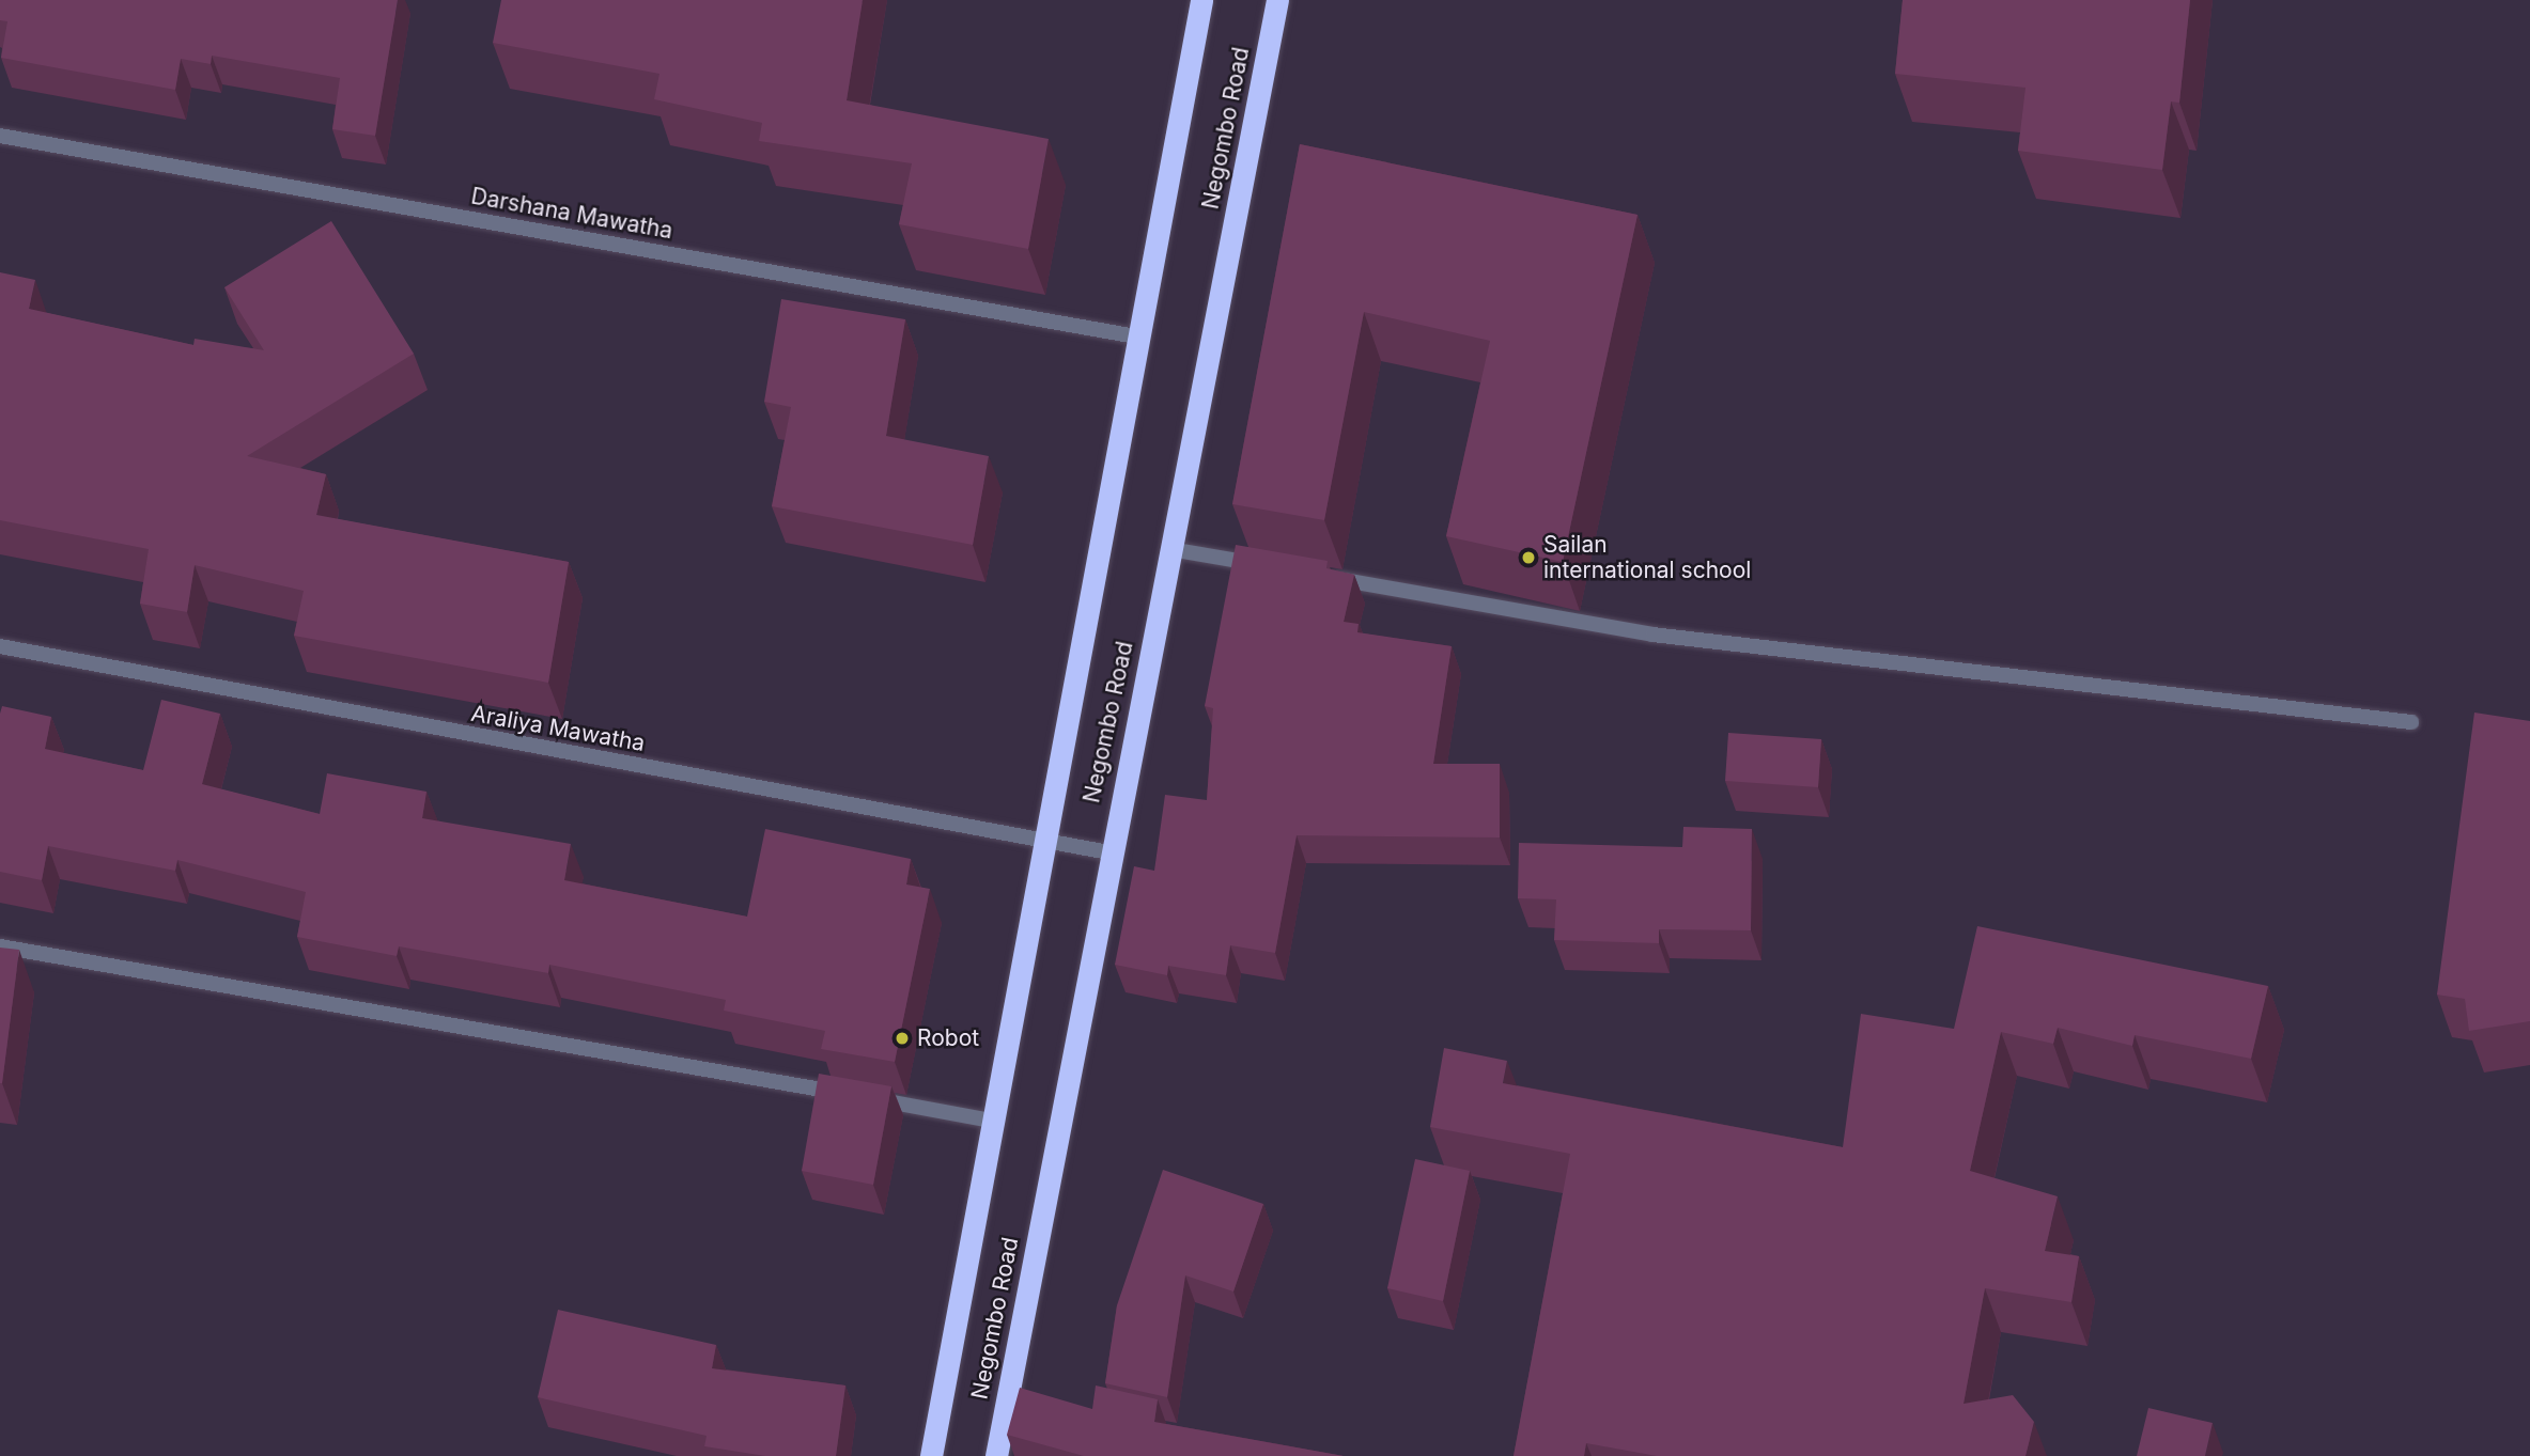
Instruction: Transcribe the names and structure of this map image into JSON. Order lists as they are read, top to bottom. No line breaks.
{"streets":{"highway":["Negombo Road"],"street":["Darshana Mawatha","Araliya Mawatha"]},"crossings":[["Negombo Road","Darshana Mawatha"],["Negombo Road","Araliya Mawatha"]],"places":["Sailan international school","Robot"]}
